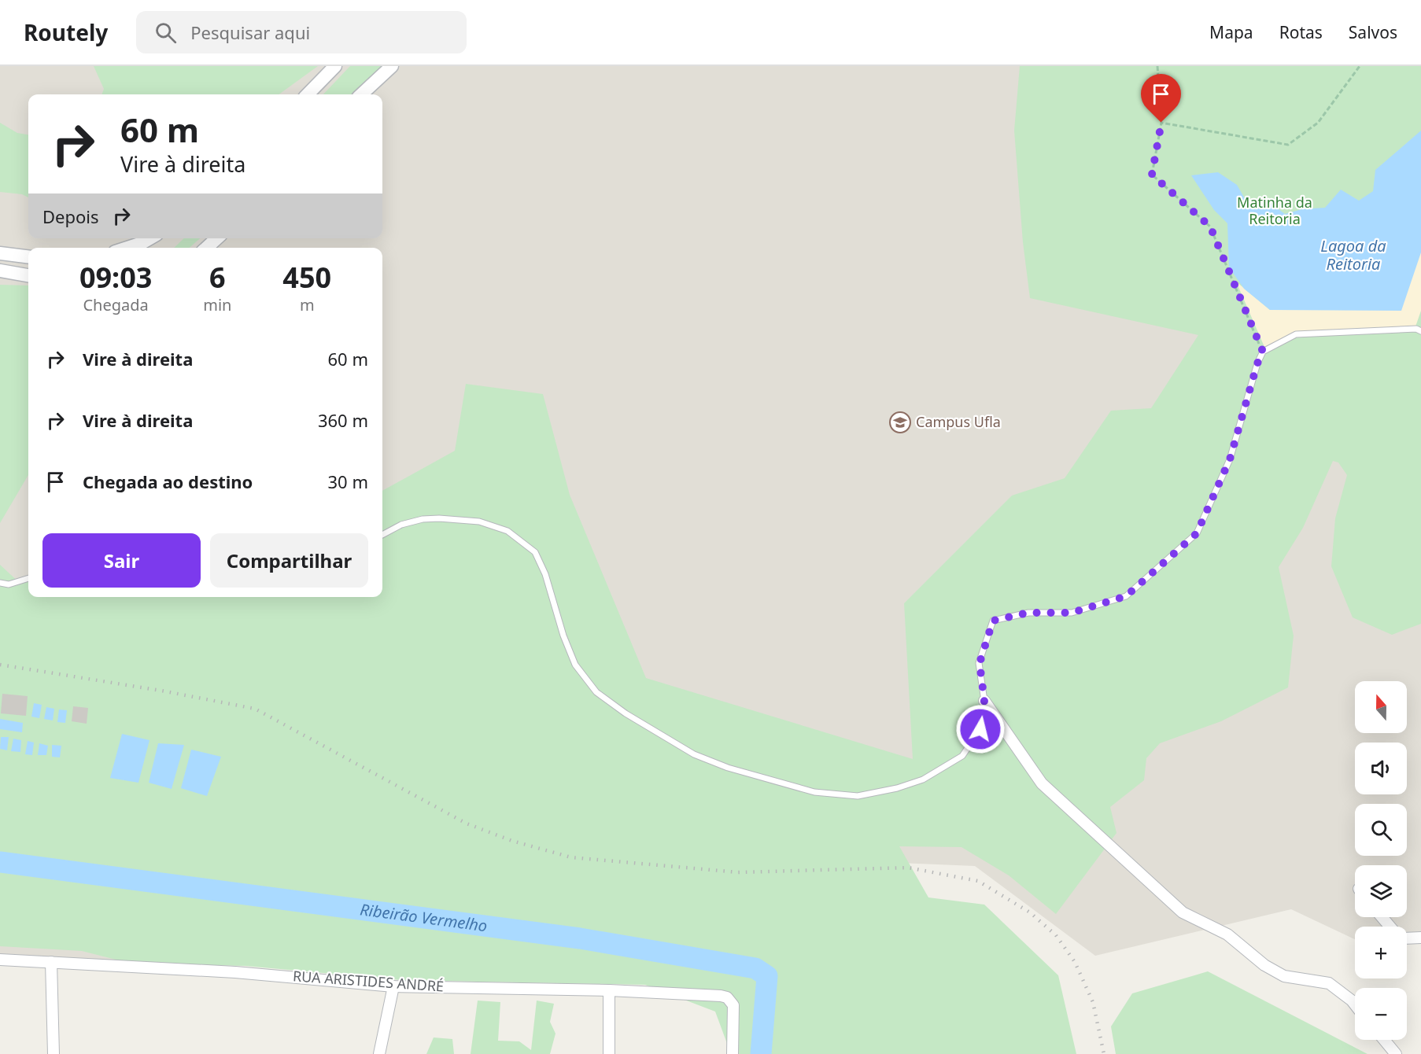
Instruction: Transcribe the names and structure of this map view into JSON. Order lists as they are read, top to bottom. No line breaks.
{"streets":{"street":["RUA ARISTIDES ANDRÉ"]},"water":["Lagoa da Reitoria","Ribeirão Vermelho"],"parks":["Matinha da Reitoria"],"places":{"school or university":["Campus Ufla"]},"north":"top","page":{"header":"Routely","search":"Pesquisar aqui","nav":["Mapa","Rotas","Salvos"],"turn":["60 m","Vire à direita"],"then":"Depois","eta":["09:03","Chegada","6","min","450","m"],"list":[{"name":"Vire à direita","value":"60 m"},{"name":"Vire à direita","value":"360 m"},{"name":"Chegada ao destino","value":"30 m"}],"buttons":["Sair","Compartilhar"],"map_buttons":["+","−"]}}
